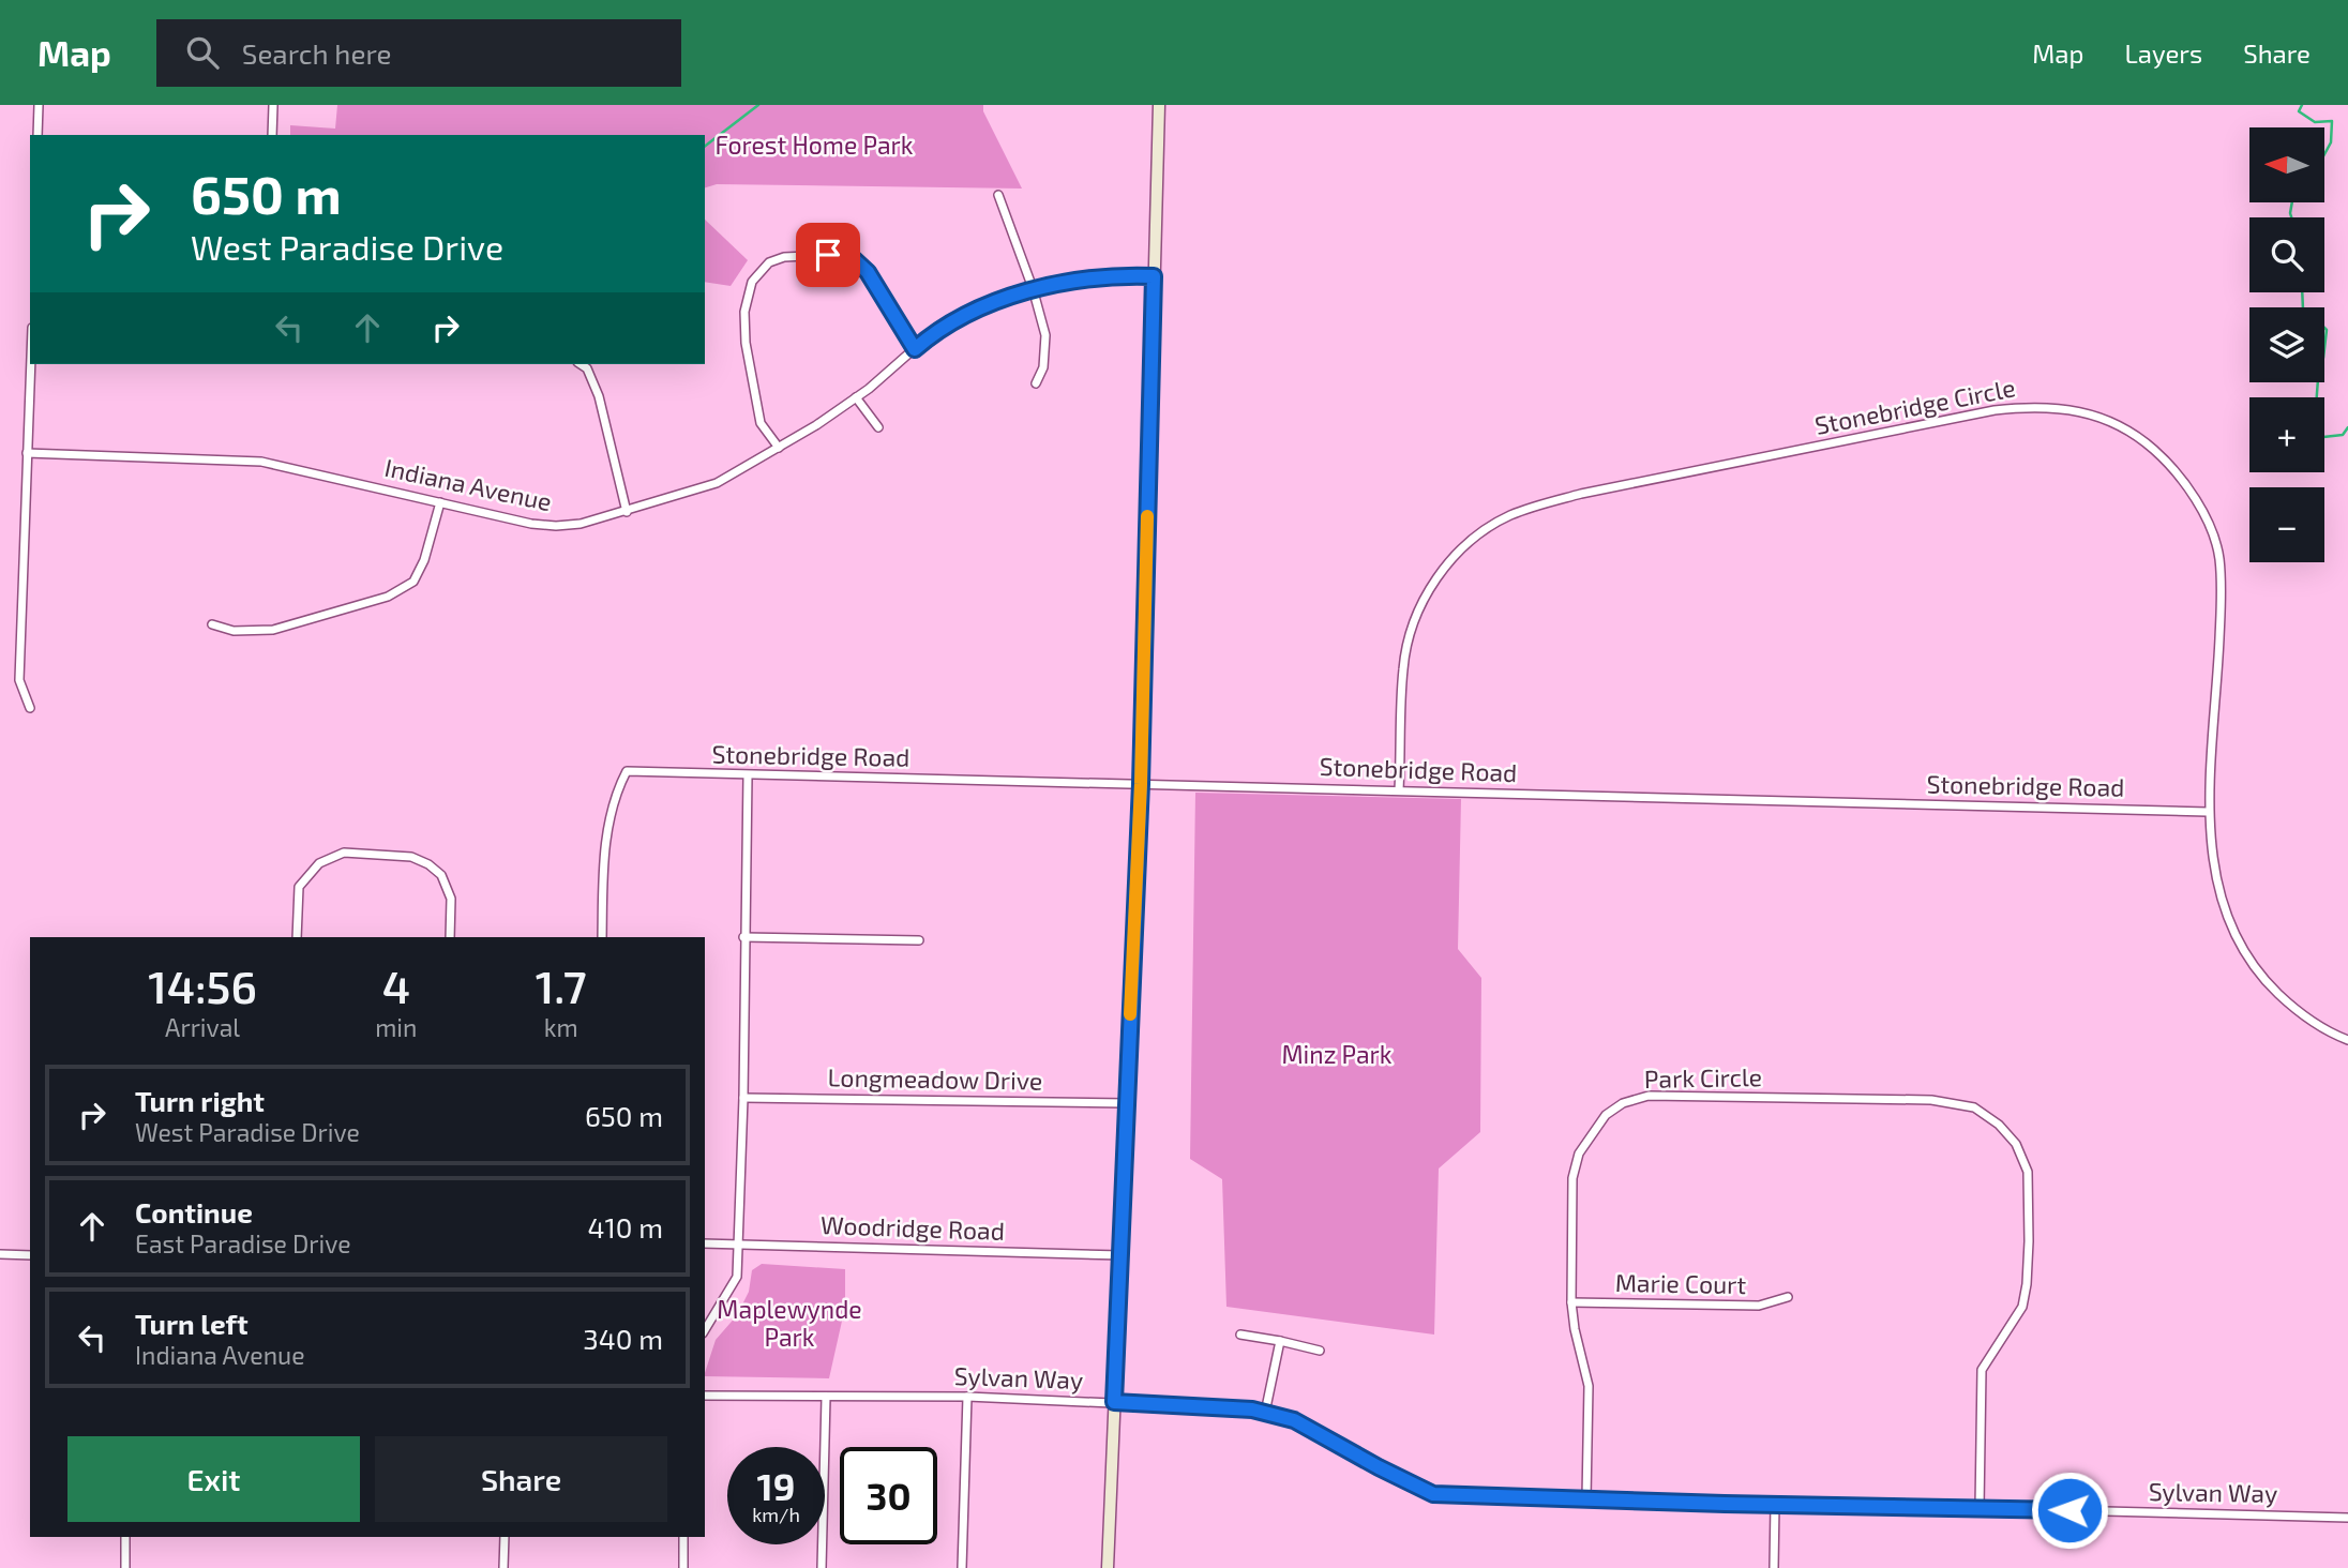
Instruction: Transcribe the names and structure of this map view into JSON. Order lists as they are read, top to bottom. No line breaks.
{"streets":{"street":["Stonebridge Circle","Indiana Avenue","Stonebridge Road","Park Circle","Longmeadow Drive","Woodridge Road","Marie Court","Sylvan Way"]},"crossings":[["Stonebridge Circle","Stonebridge Road"],["Park Circle","Marie Court"],["Park Circle","Sylvan Way"]],"parks":["Forest Home Park","Minz Park","Maplewynde Park"],"north":"left","page":{"header":"Map","search":"Search here","nav":["Map","Layers","Share"],"map_buttons":["+","−"],"turn":["650 m","West Paradise Drive"],"eta":["14:56","Arrival","4","min","1.7","km"],"list":[{"name":"Turn right","note":"West Paradise Drive","value":"650 m"},{"name":"Continue","note":"East Paradise Drive","value":"410 m"},{"name":"Turn left","note":"Indiana Avenue","value":"340 m"}],"buttons":["Exit","Share"],"speed":"19 km/h","limit":"30"}}
